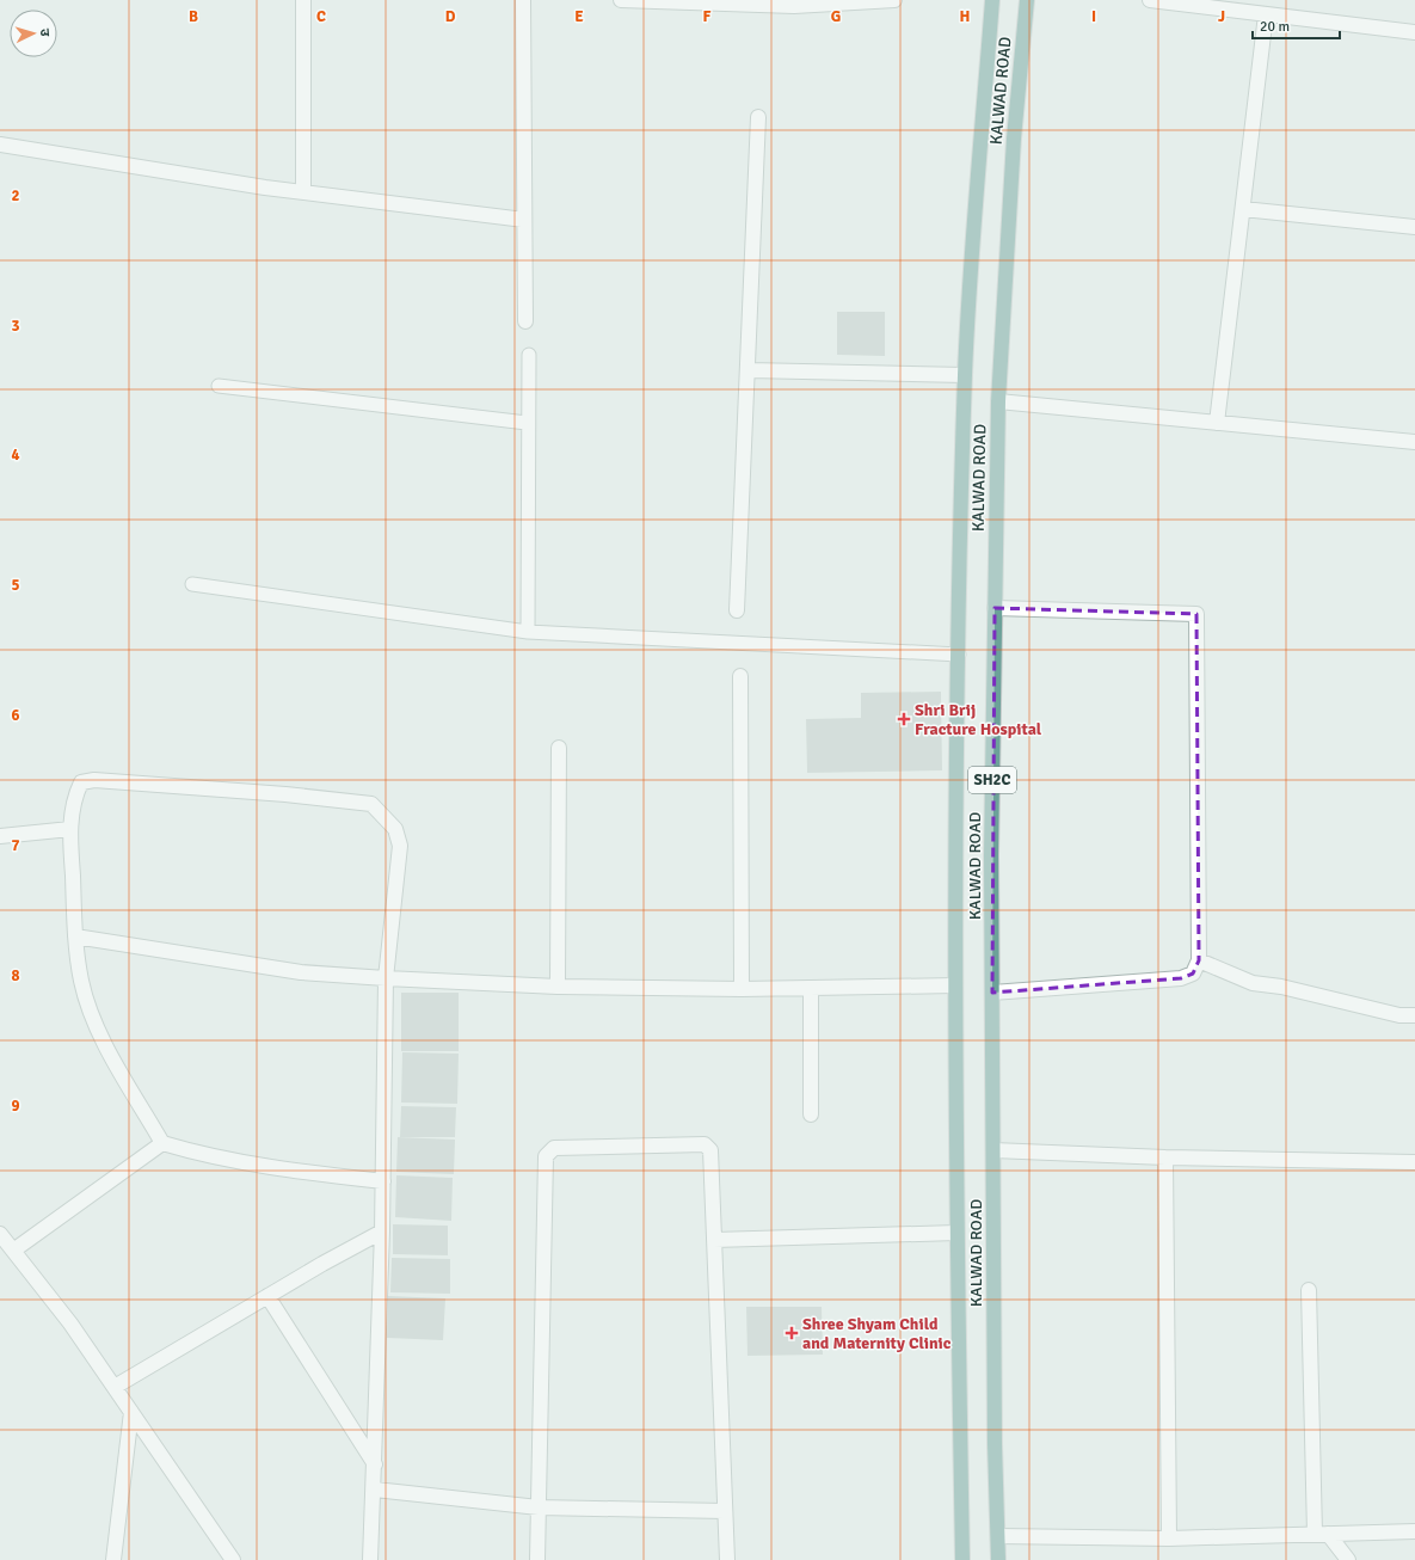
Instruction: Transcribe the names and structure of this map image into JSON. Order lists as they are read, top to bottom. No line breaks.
{"streets":{"main road":["KALWAD ROAD","SH2C"]},"places":{"health":["Shri Brij Fracture Hospital","Shree Shyam Child and Maternity Clinic"]},"scale_bar":"20 m","north":"right","grid":{"columns":["B","C","D","E","F","G","H","I","J"],"rows":["2","3","4","5","6","7","8","9"]}}
